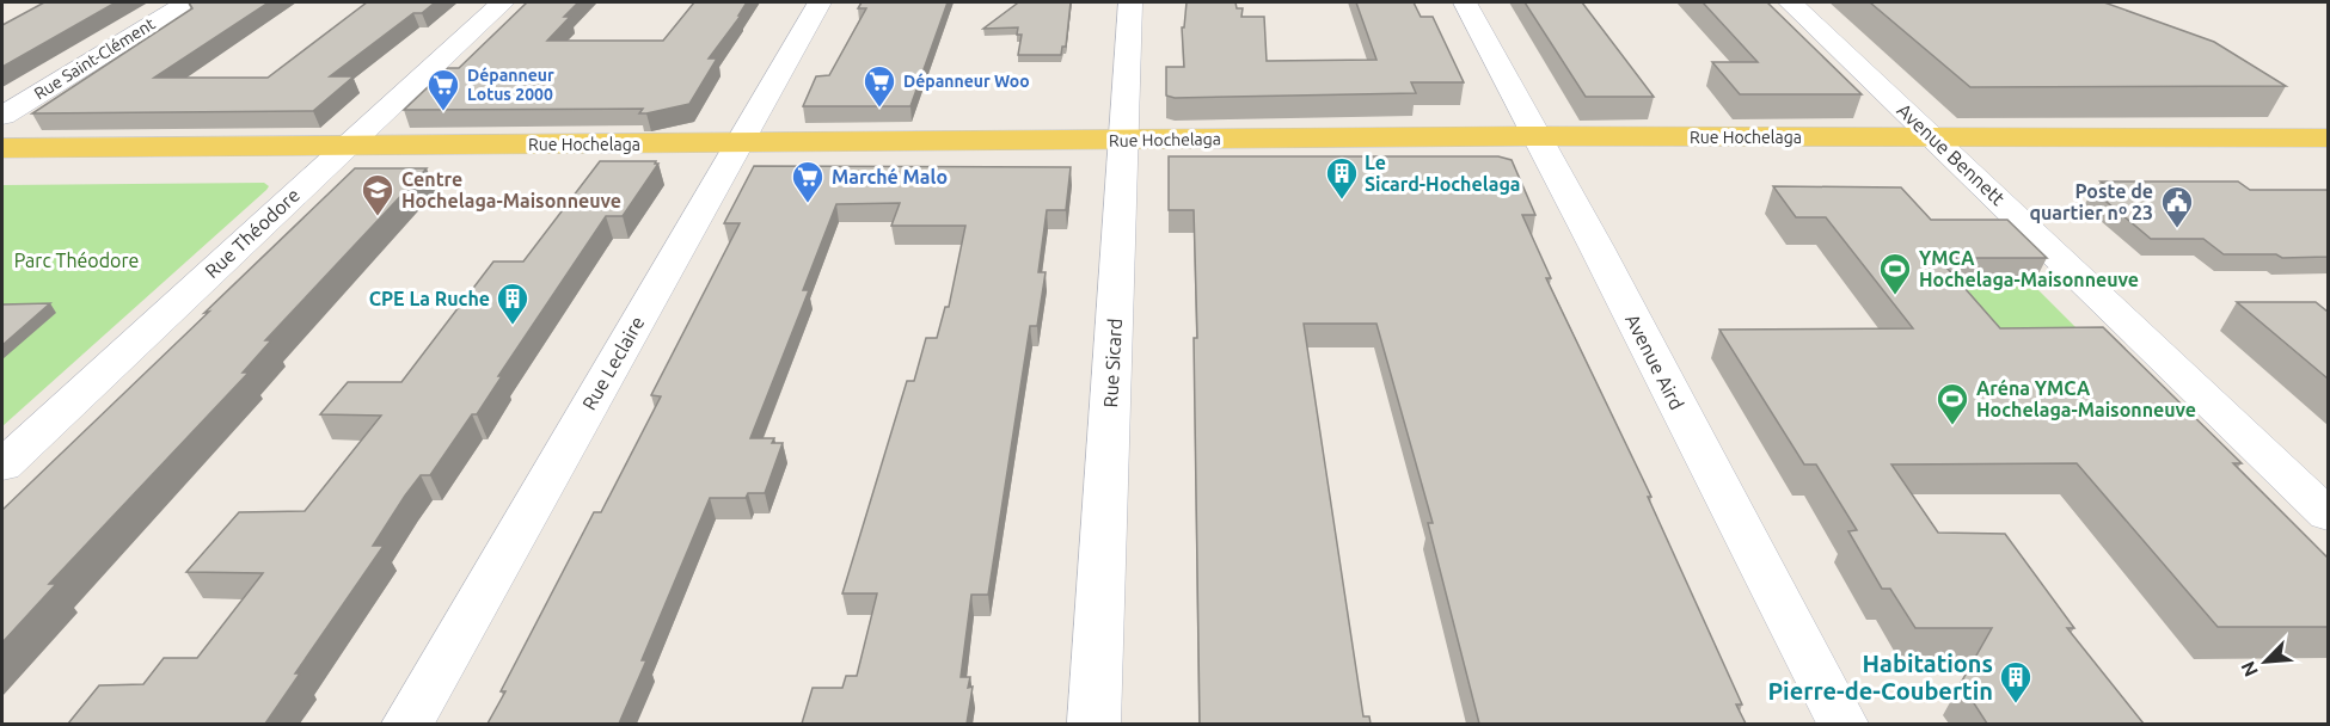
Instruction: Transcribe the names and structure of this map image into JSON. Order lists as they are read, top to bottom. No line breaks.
{"streets":{"main road":["Rue Hochelaga"],"street":["Rue Saint-Clément","Avenue Bennett","Rue Théodore","Avenue Aird","Rue Leclaire","Rue Sicard"]},"crossings":[["Rue Hochelaga","Avenue Bennett"],["Rue Hochelaga","Rue Théodore"],["Rue Hochelaga","Avenue Aird"],["Rue Hochelaga","Rue Leclaire"],["Rue Hochelaga","Rue Sicard"]],"parks":["Parc Théodore"],"places":{"supermarket":["Dépanneur Woo","Dépanneur Lotus 2000","Marché Malo"],"building":["Le Sicard-Hochelaga","CPE La Ruche","Habitations Pierre-de-Coubertin"],"school or university":["Centre Hochelaga-Maisonneuve"],"public building":["Poste de quartier nº 23"],"sports":["YMCA Hochelaga-Maisonneuve","Aréna YMCA Hochelaga-Maisonneuve"]},"north":"bottom left"}
